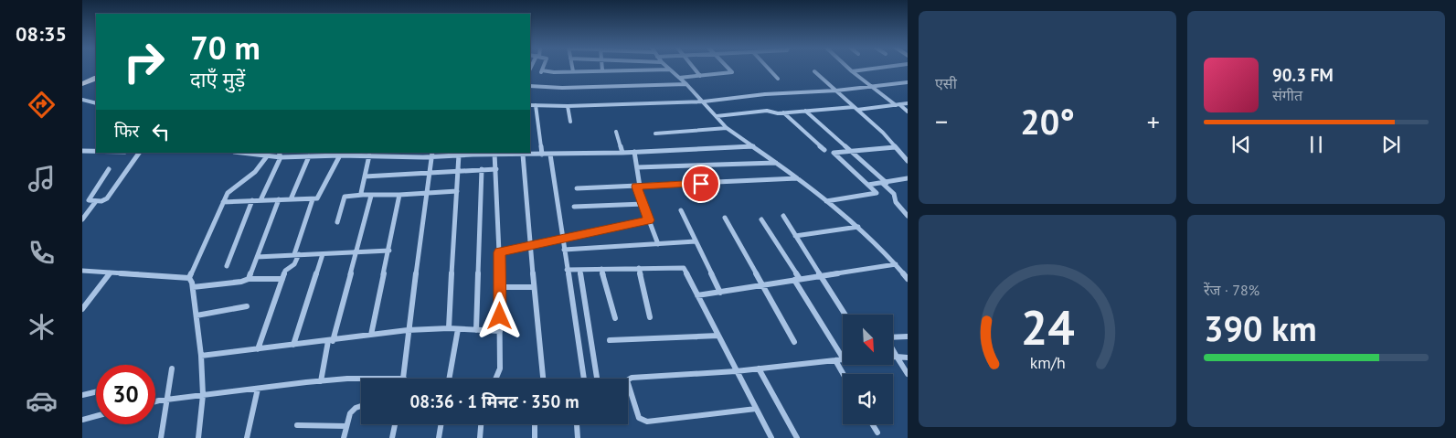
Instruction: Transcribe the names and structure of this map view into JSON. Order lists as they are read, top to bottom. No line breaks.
{"north":"bottom right","page":{"tabs":"08:35","tile":["एसी",["रेंज · 78%","390 km"]],"turn":["70 m","दाएँ मुड़ें"],"song":["90.3 FM","संगीत"],"heat":["−","20°","+"],"then":"फिर","limit":"30","trip":"08:36 · 1 मिनट · 350 m","gauge":["24","km/h"]}}
